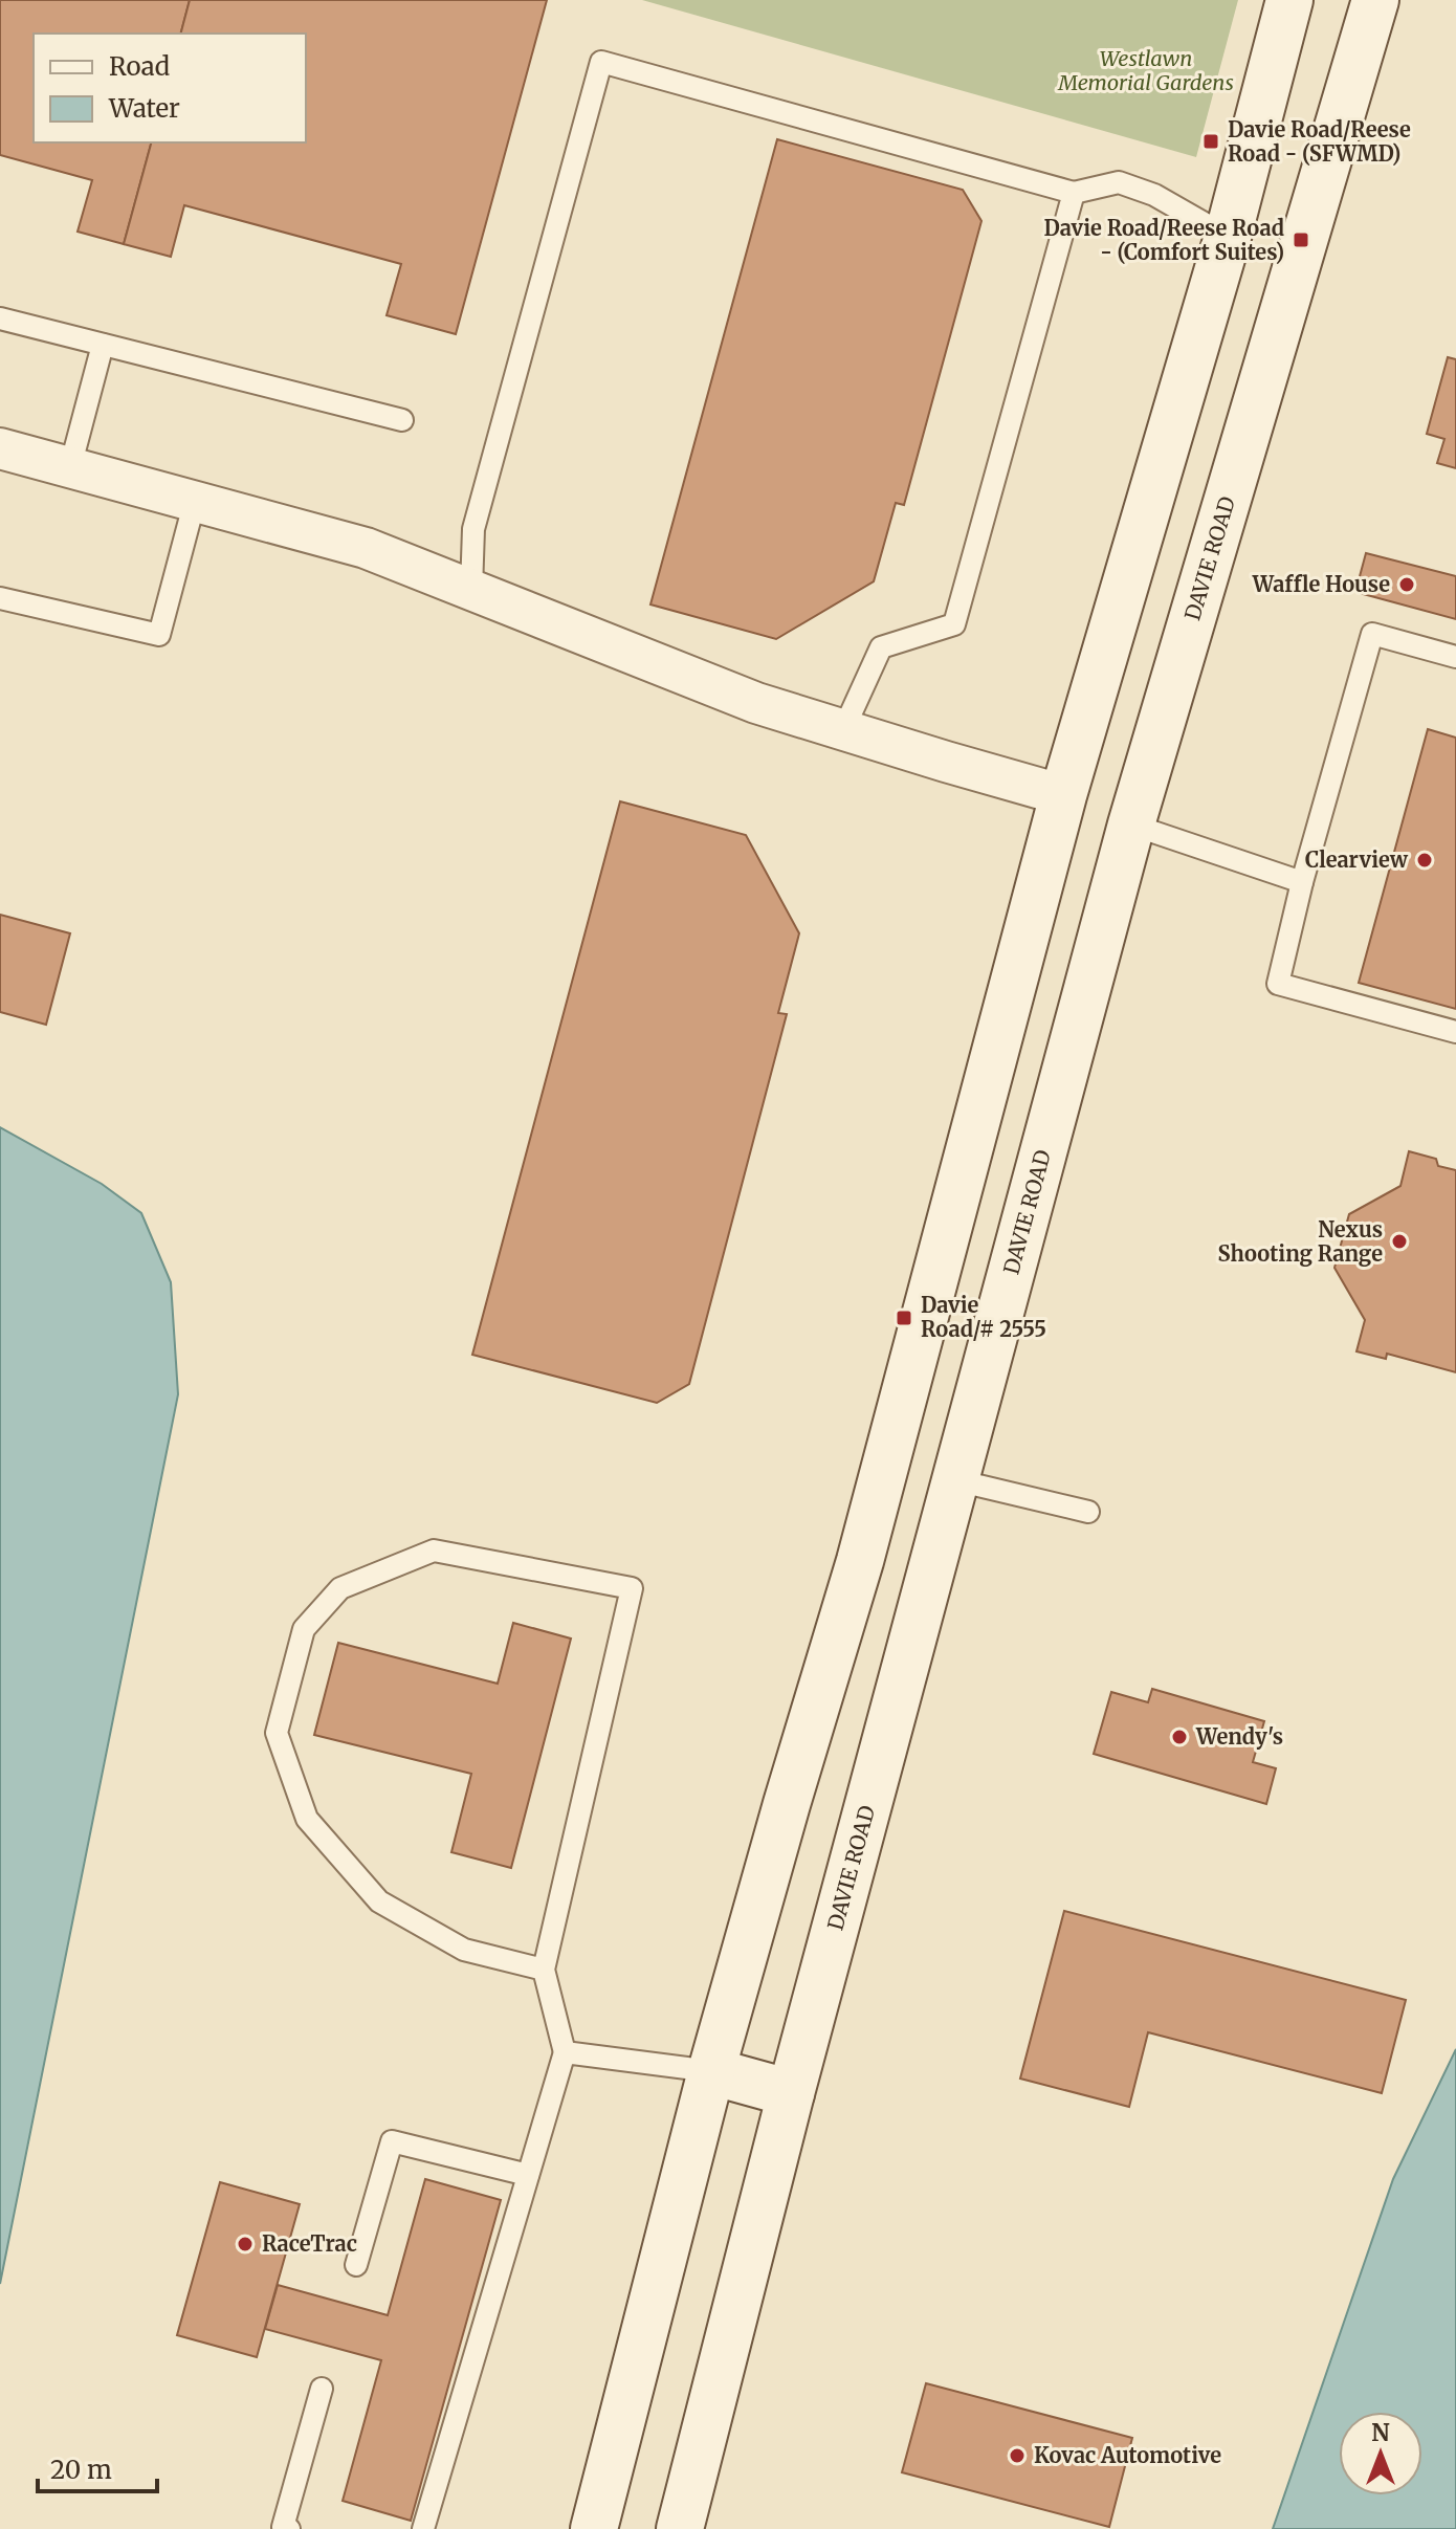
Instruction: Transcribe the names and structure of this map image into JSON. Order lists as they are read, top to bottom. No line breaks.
{"streets":{"main road":["DAVIE ROAD"]},"parks":["Westlawn Memorial Gardens"],"places":{"transit":["Davie Road/Reese Road - (SFWMD)","Davie Road/Reese Road - (Comfort Suites)","Davie Road/# 2555"],"other":["Waffle House","Clearview","Nexus Shooting Range","Wendy's","RaceTrac","Kovac Automotive"]},"legend":["Road","Water"],"scale_bar":"20 m","north":"top"}
